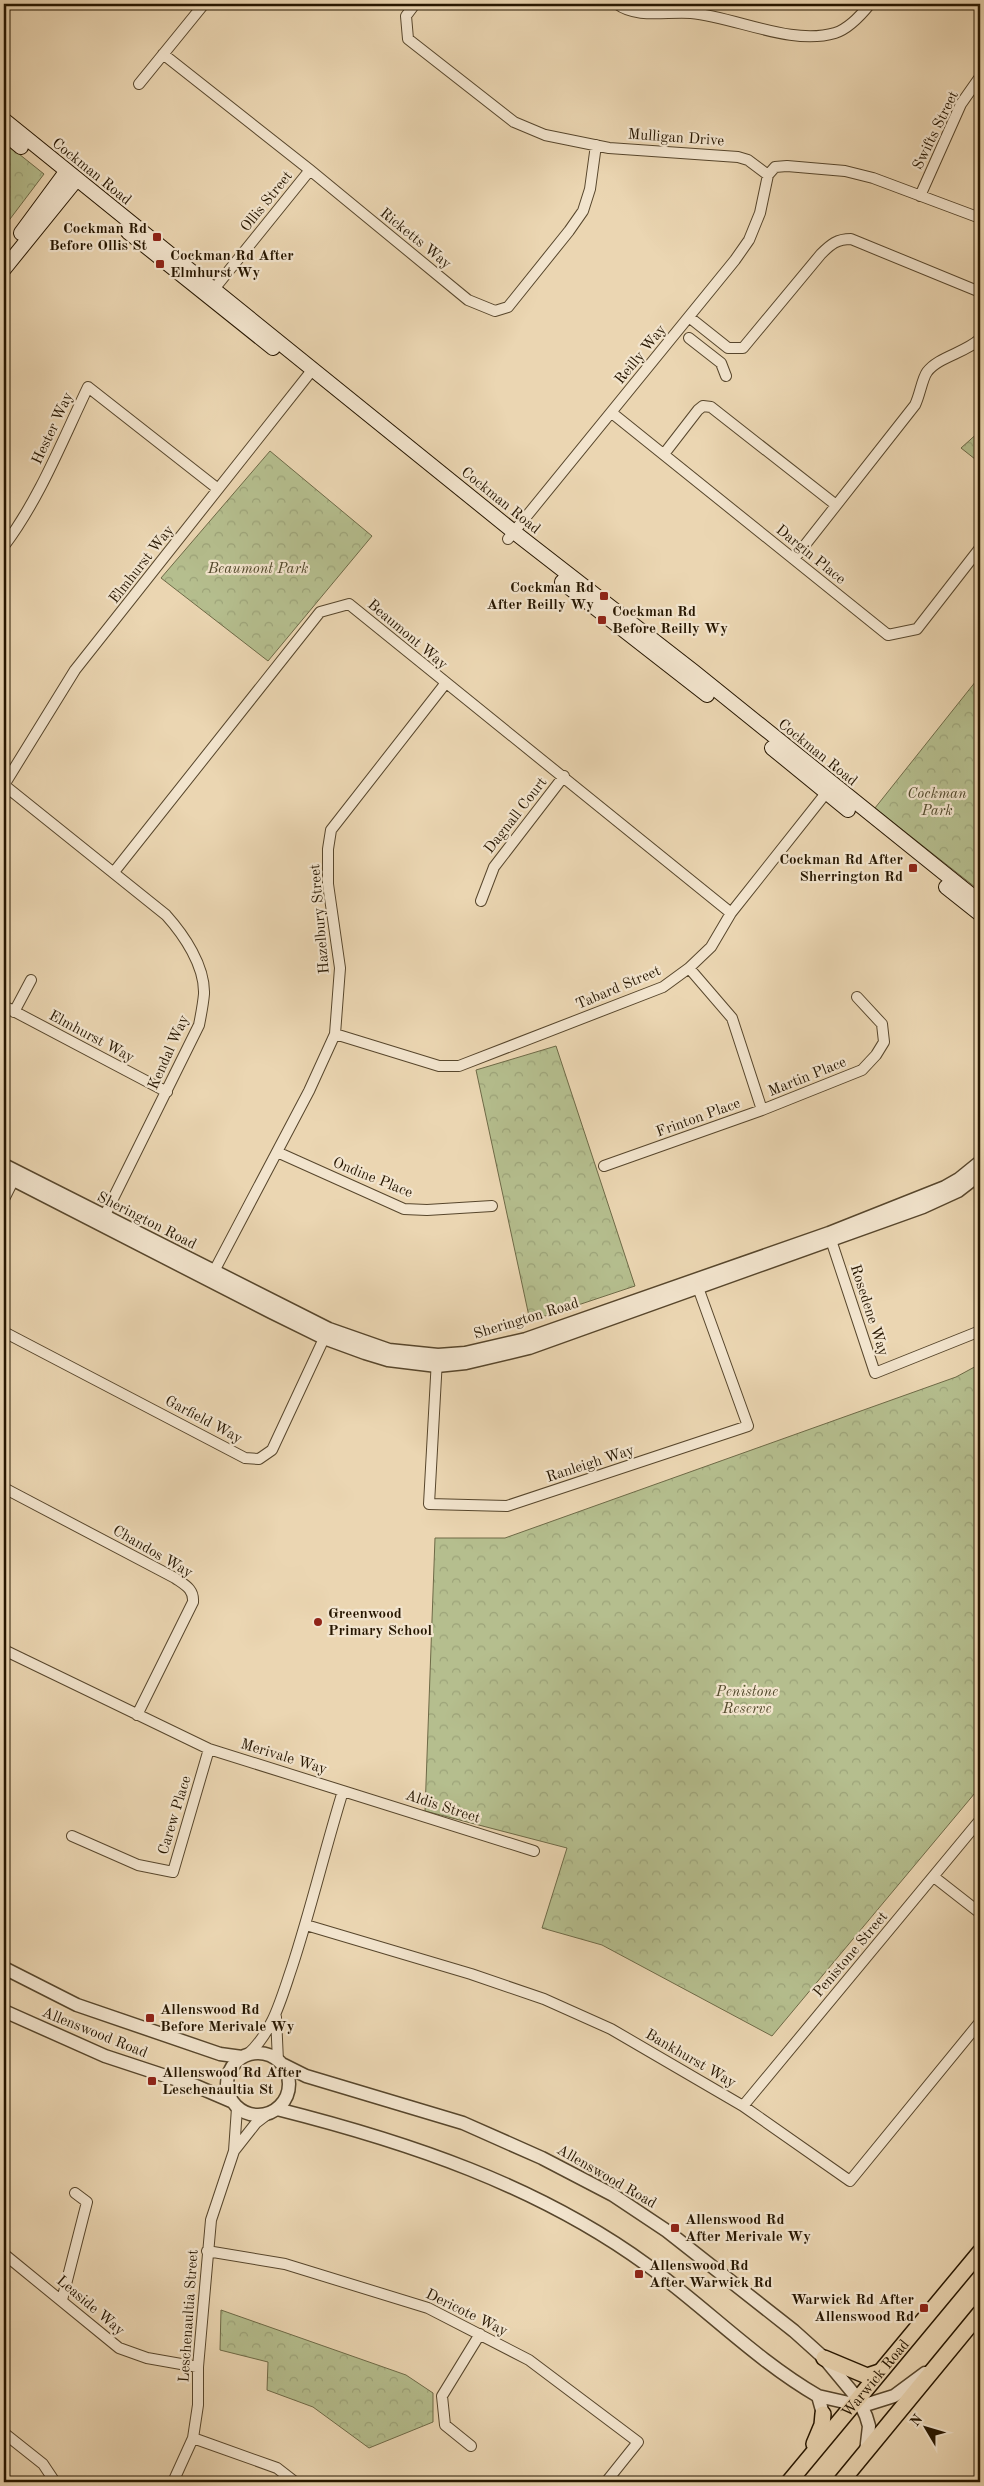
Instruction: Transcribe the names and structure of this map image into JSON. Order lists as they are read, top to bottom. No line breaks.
{"streets":{"main road":["Cockman Road","Warwick Road"],"street":["Swifts Street","Mulligan Drive","Ollis Street","Ricketts Way","Reilly Way","Hester Way","Dargin Place","Elmhurst Way","Beaumont Way","Dagnall Court","Hazelbury Street","Tabard Street","Kendal Way","Martin Place","Frinton Place","Ondine Place","Sherington Road","Rosedene Way","Garfield Way","Ranleigh Way","Chandos Way","Merivale Way","Aldis Street","Carew Place","Penistone Street","Allenswood Road","Bankhurst Way","Leaside Way","Dericote Way","Leschenaultia Street"]},"crossings":[["Mulligan Drive","Ricketts Way"],["Mulligan Drive","Reilly Way"],["Cockman Road","Ollis Street"],["Cockman Road","Reilly Way"],["Cockman Road","Elmhurst Way"],["Cockman Road","Tabard Street"],["Ollis Street","Ricketts Way"],["Reilly Way","Dargin Place"],["Hester Way","Elmhurst Way"],["Elmhurst Way","Kendal Way"],["Beaumont Way","Dagnall Court"],["Beaumont Way","Hazelbury Street"],["Beaumont Way","Tabard Street"],["Beaumont Way","Kendal Way"],["Hazelbury Street","Tabard Street"],["Hazelbury Street","Ondine Place"],["Hazelbury Street","Sherington Road"],["Tabard Street","Frinton Place"],["Kendal Way","Sherington Road"],["Martin Place","Frinton Place"],["Sherington Road","Rosedene Way"],["Sherington Road","Garfield Way"],["Sherington Road","Ranleigh Way"],["Chandos Way","Merivale Way"],["Merivale Way","Aldis Street"],["Merivale Way","Carew Place"],["Penistone Street","Bankhurst Way"],["Allenswood Road","Leschenaultia Street"],["Allenswood Road","Warwick Road"],["Leaside Way","Leschenaultia Street"],["Dericote Way","Leschenaultia Street"]],"parks":["Beaumont Park","Cockman Park","Penistone Reserve"],"places":{"transit":["Cockman Rd Before Ollis St","Cockman Rd After Elmhurst Wy","Cockman Rd After Reilly Wy","Cockman Rd Before Reilly Wy","Cockman Rd After Sherrington Rd","Allenswood Rd Before Merivale Wy","Allenswood Rd After Leschenaultia St","Allenswood Rd After Merivale Wy","Allenswood Rd After Warwick Rd","Warwick Rd After Allenswood Rd"],"other":["Greenwood Primary School"]},"north":"top left"}
